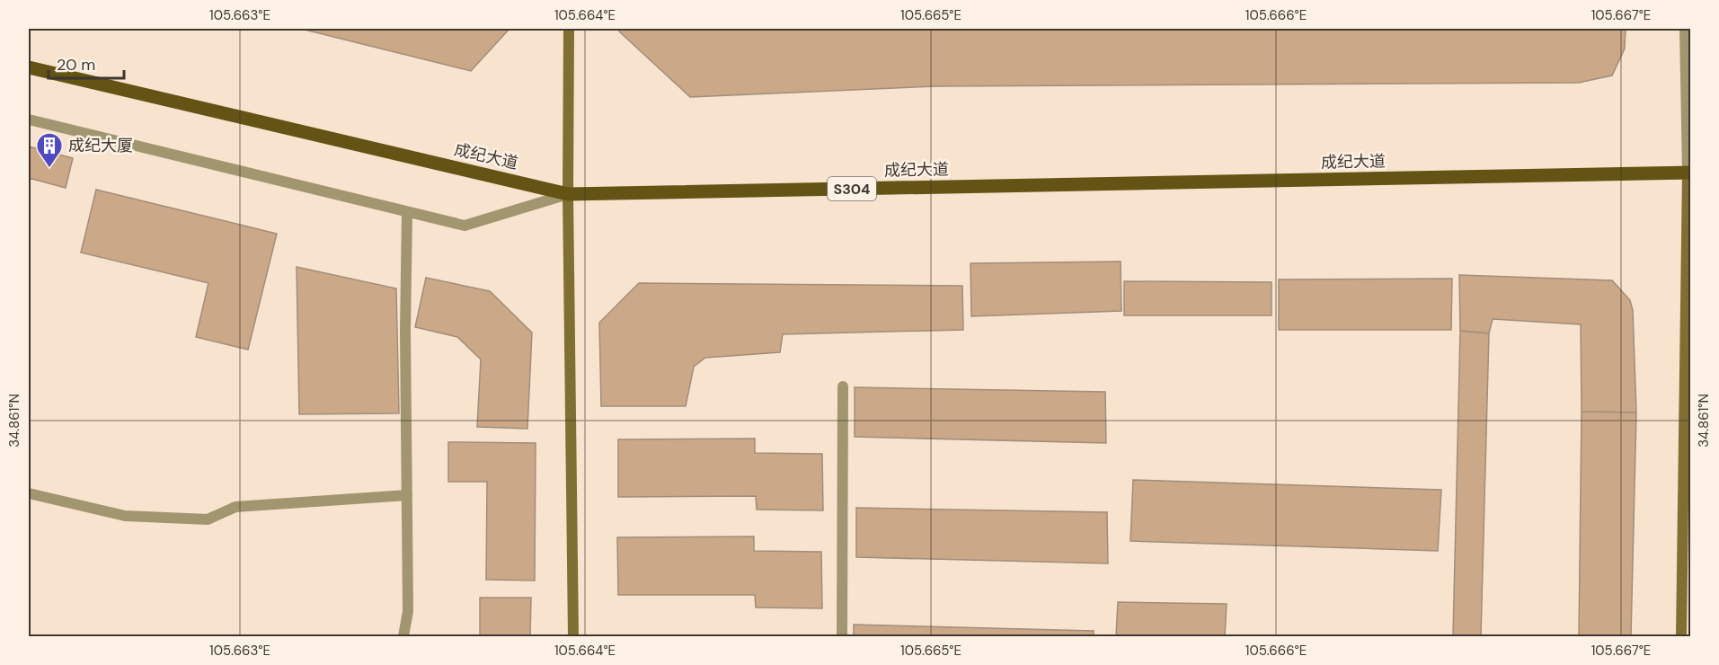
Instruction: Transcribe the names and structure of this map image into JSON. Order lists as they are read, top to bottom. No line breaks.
{"streets":{"main road":["成纪大道","S304"]},"places":{"building":["成纪大厦"]},"scale_bar":"20 m","coordinates":["105.663°E","105.664°E","105.665°E","105.666°E","105.667°E","34.861°N"]}
